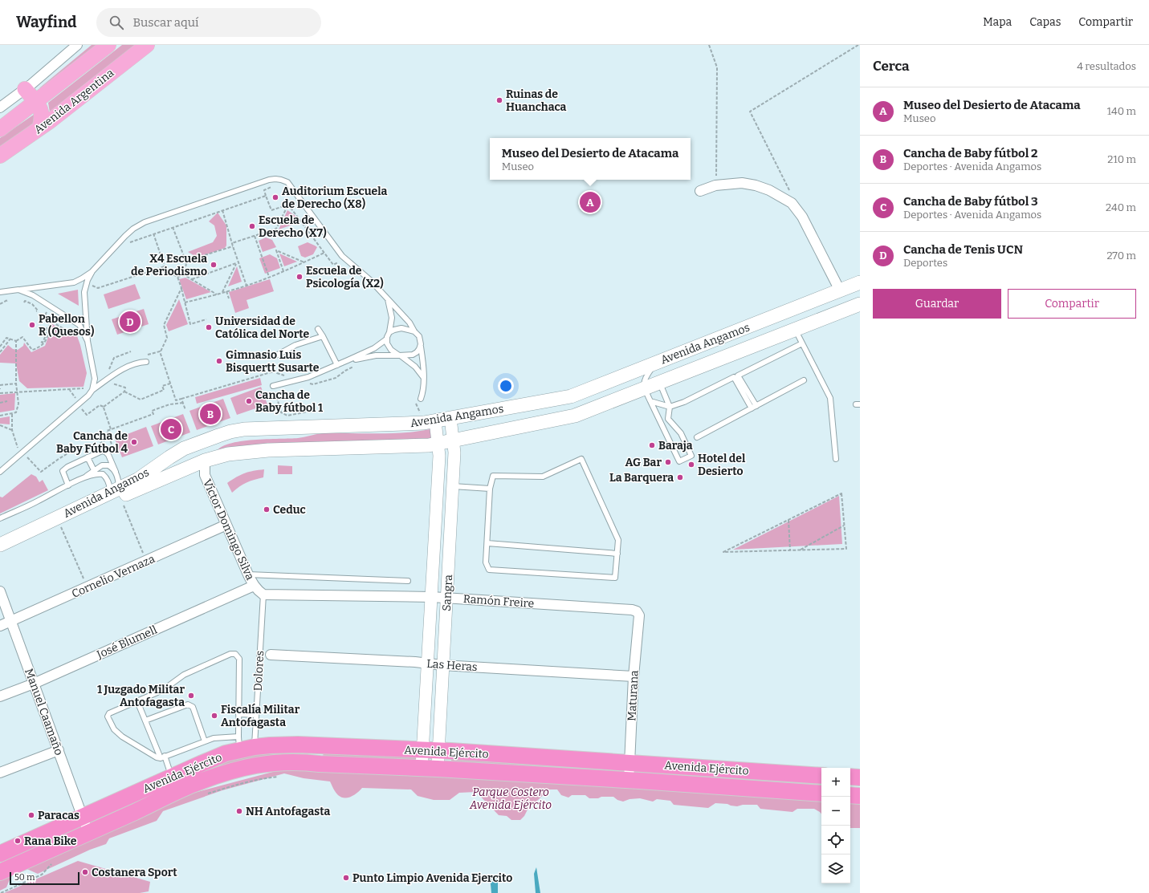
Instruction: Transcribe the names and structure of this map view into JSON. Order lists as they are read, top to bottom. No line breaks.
{"streets":{"highway":["Avenida Ejército"],"main road":["Avenida Argentina","Avenida Angamos"],"street":["Víctor Domingo Silva","Cornelio Vernaza","Sangra","Ramón Freire","José Blumell","Las Heras","Maturana","Manuel Caamaño"],"lane":["Dolores"]},"crossings":[["Avenida Angamos","Víctor Domingo Silva"],["Avenida Angamos","Sangra"],["Víctor Domingo Silva","Cornelio Vernaza"],["Víctor Domingo Silva","Ramón Freire"],["Víctor Domingo Silva","José Blumell"],["Víctor Domingo Silva","Dolores"],["Cornelio Vernaza","Manuel Caamaño"],["Sangra","Ramón Freire"],["Sangra","Las Heras"],["Sangra","Avenida Ejército"],["Ramón Freire","Dolores"],["Ramón Freire","Maturana"],["José Blumell","Manuel Caamaño"],["Las Heras","Maturana"],["Dolores","Avenida Ejército"],["Maturana","Avenida Ejército"],["Manuel Caamaño","Avenida Ejército"]],"parks":["Parque Costero Avenida Ejército"],"places":["Ruinas de Huanchaca","Auditorium Escuela de Derecho (X8)","Escuela de Derecho (X7)","X4 Escuela de Periodismo","Escuela de Psicología (X2)","Pabellon R (Quesos)","Universidad de Católica del Norte","Gimnasio Luis Bisquertt Susarte","Cancha de Baby fútbol 1","Cancha de Baby Fútbol 4","Baraja","AG Bar","Hotel del Desierto","La Barquera","Ceduc","1 Juzgado Militar Antofagasta","Fiscalía Militar Antofagasta","NH Antofagasta","Paracas","Rana Bike","Costanera Sport","Punto Limpio Avenida Ejercito"],"scale_bar":"50 m","page":{"header":"Wayfind","search":"Buscar aquí","nav":["Mapa","Capas","Compartir"],"heading":["Cerca","4 resultados"],"list":[{"mark":"A","name":"Museo del Desierto de Atacama","note":"Museo","value":"140 m"},{"mark":"B","name":"Cancha de Baby fútbol 2","note":"Deportes · Avenida Angamos","value":"210 m"},{"mark":"C","name":"Cancha de Baby fútbol 3","note":"Deportes · Avenida Angamos","value":"240 m"},{"mark":"D","name":"Cancha de Tenis UCN","note":"Deportes","value":"270 m"}],"popup":["Museo del Desierto de Atacama","Museo"],"pins":["A","D","B","C"],"buttons":["Guardar","Compartir"],"map_buttons":["+","−"],"scale":"50 m"}}
